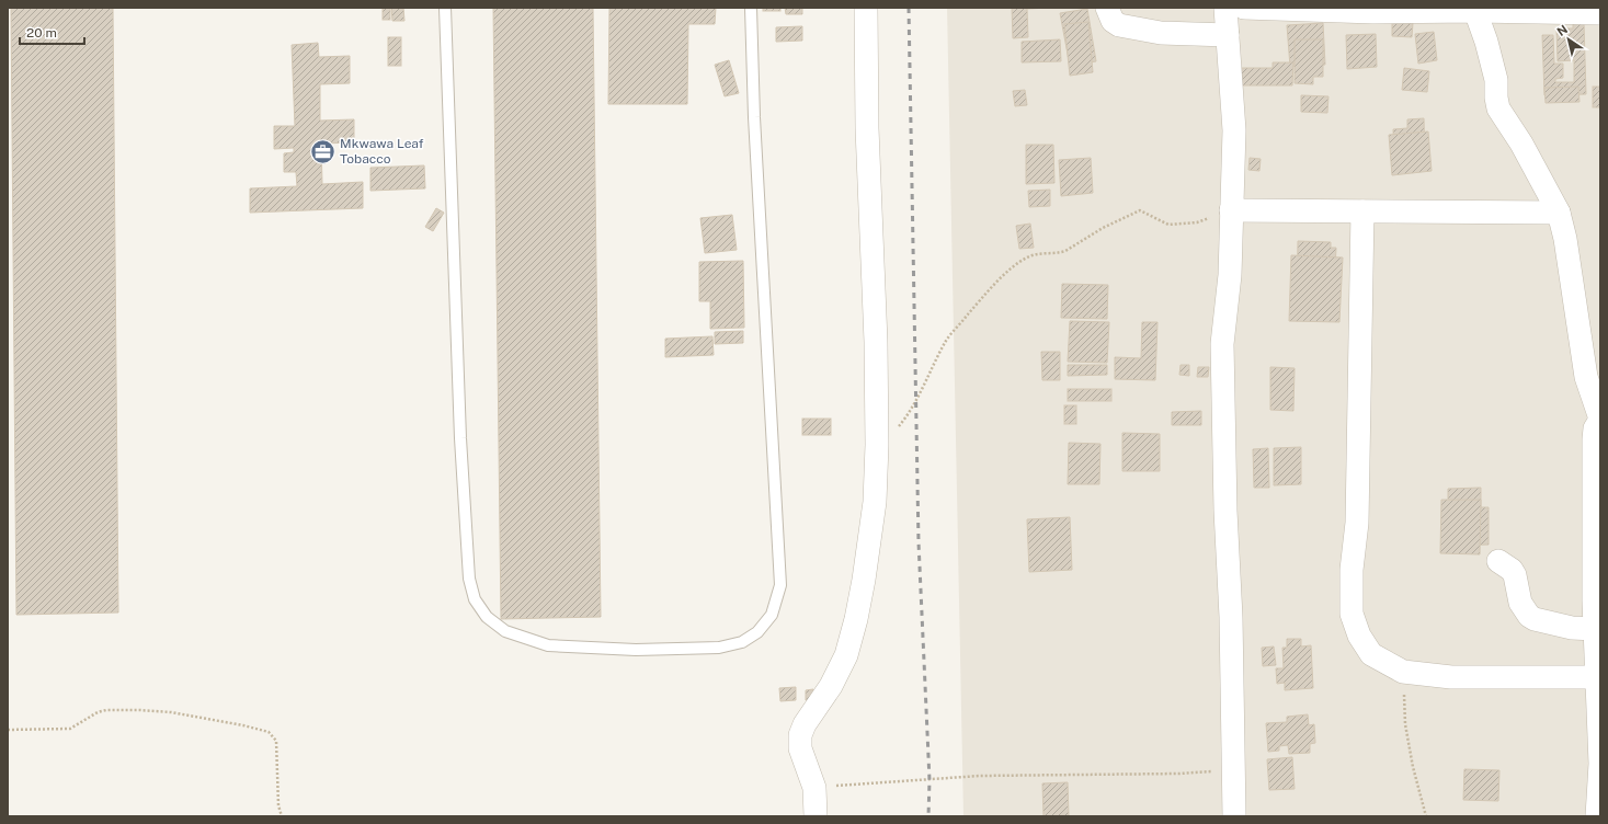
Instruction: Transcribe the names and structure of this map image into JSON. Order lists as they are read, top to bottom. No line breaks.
{"places":{"office":["Mkwawa Leaf Tobacco"]},"scale_bar":"20 m","north":"top left"}
